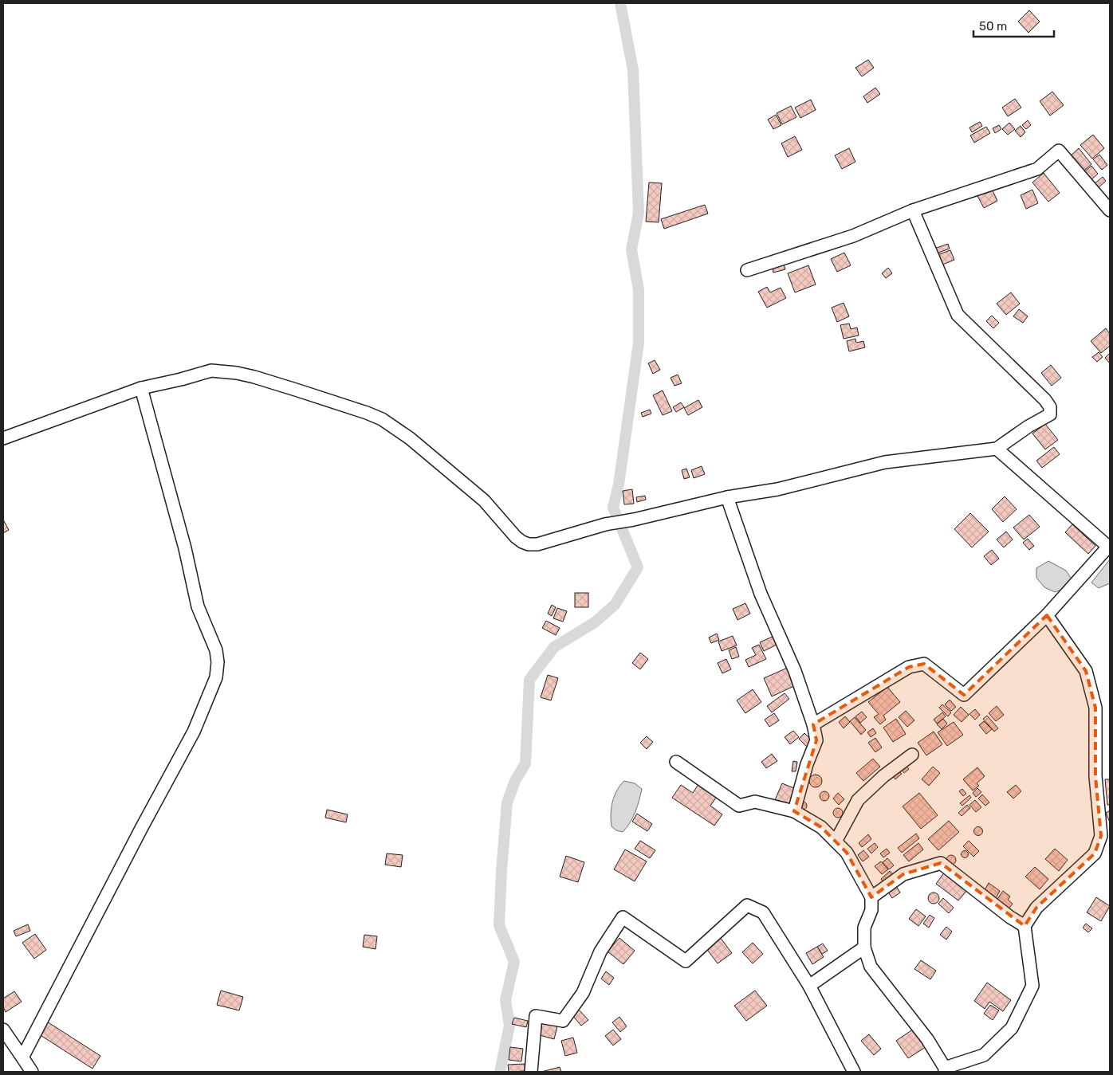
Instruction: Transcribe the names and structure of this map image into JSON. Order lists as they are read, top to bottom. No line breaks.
{"scale_bar":"50 m"}
